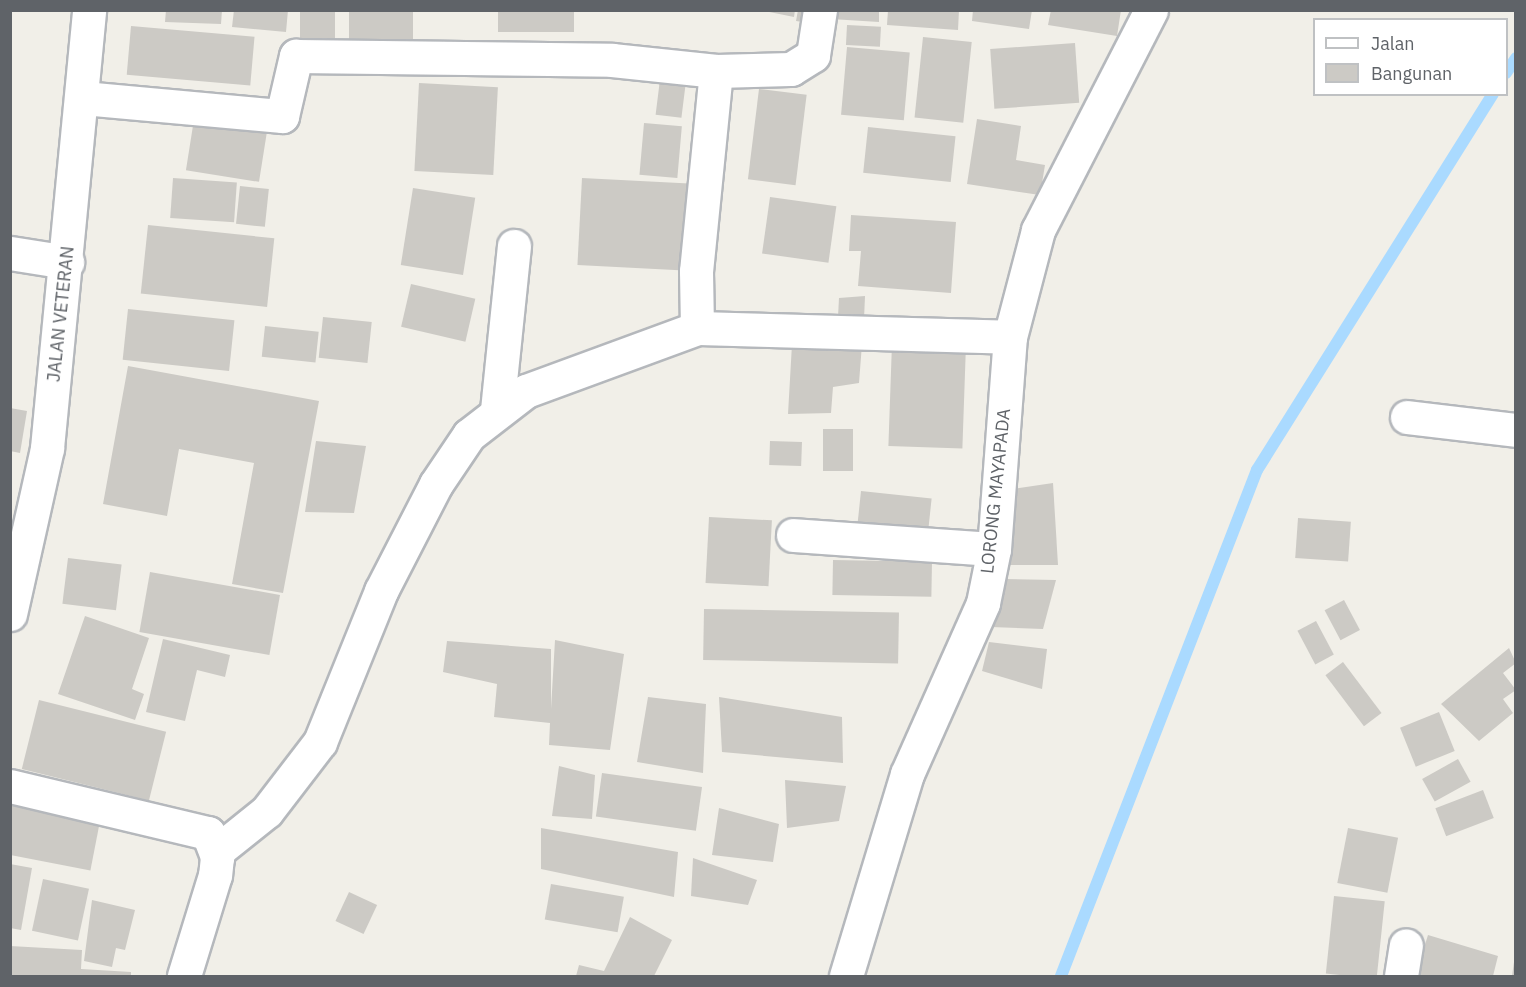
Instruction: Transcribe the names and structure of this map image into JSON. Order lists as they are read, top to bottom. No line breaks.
{"streets":{"street":["JALAN VETERAN","LORONG MAYAPADA"]},"legend":["Jalan","Bangunan"]}
